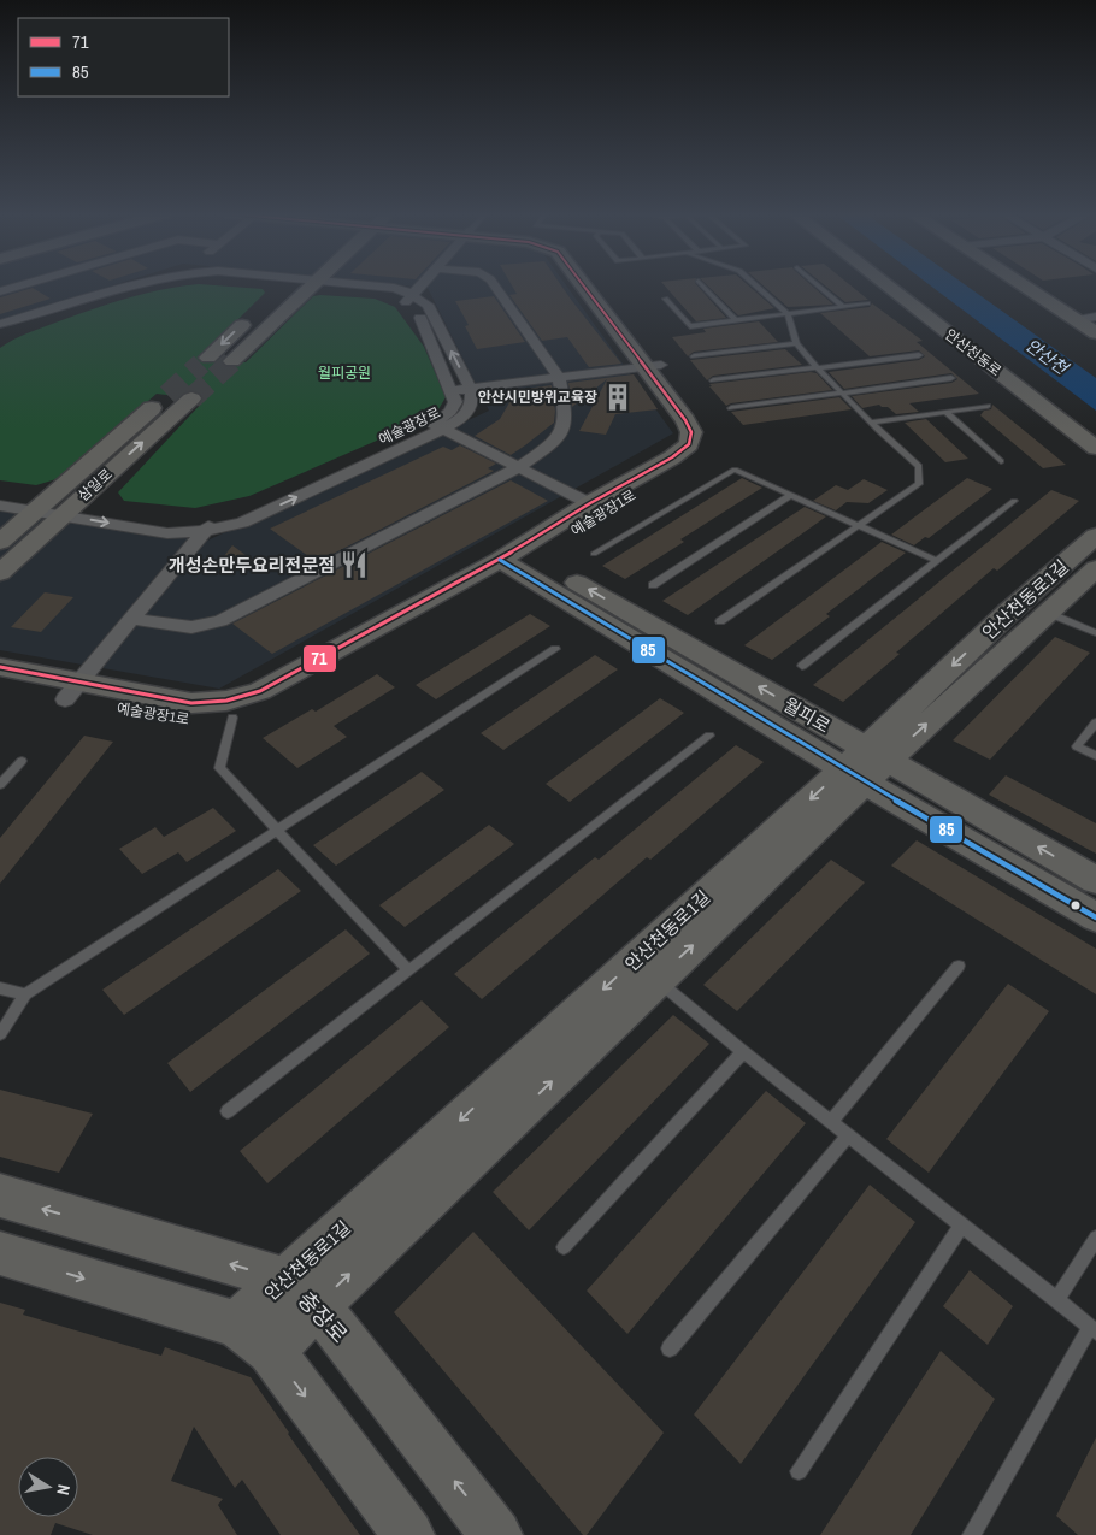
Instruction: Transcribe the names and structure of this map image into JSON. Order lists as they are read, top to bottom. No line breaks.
{"streets":{"street":["안산천동로","예술광장로","삼일로","예술광장1로","안산천동로1길","월피로","충장로"]},"crossings":[["예술광장로","삼일로"],["예술광장1로","월피로"],["안산천동로1길","월피로"],["안산천동로1길","충장로"]],"water":["안산천"],"parks":["월피공원"],"places":{"building":["안산시민방위교육장"],"restaurant":["개성손만두요리전문점"]},"lines":["transit line 71","transit line 85"],"legend":["71","85"],"north":"right"}
